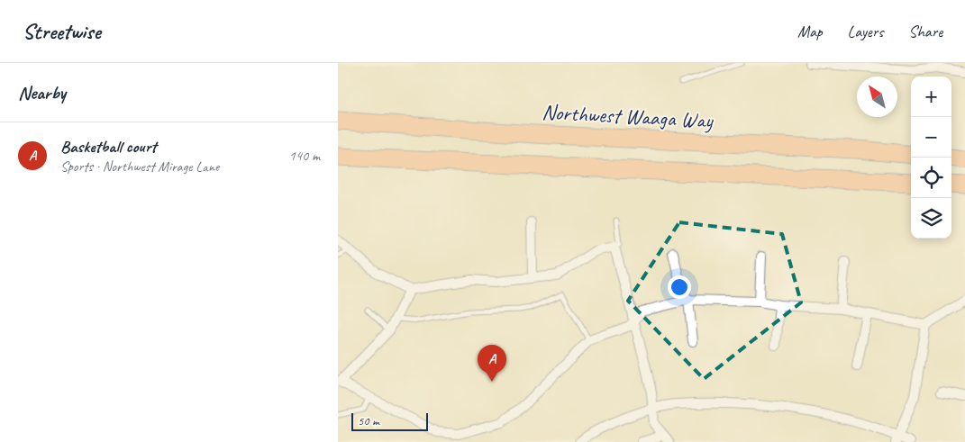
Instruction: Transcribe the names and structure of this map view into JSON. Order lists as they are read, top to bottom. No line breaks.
{"streets":{"highway":["Northwest Waaga Way"]},"scale_bar":"50 m","north":"top left","page":{"header":"Streetwise","nav":["Map","Layers","Share"],"heading":"Nearby","map_buttons":["+","−"],"list":[{"mark":"A","name":"Basketball court","note":"Sports · Northwest Mirage Lane","value":"140 m"}],"pins":"A","scale":"50 m"}}
